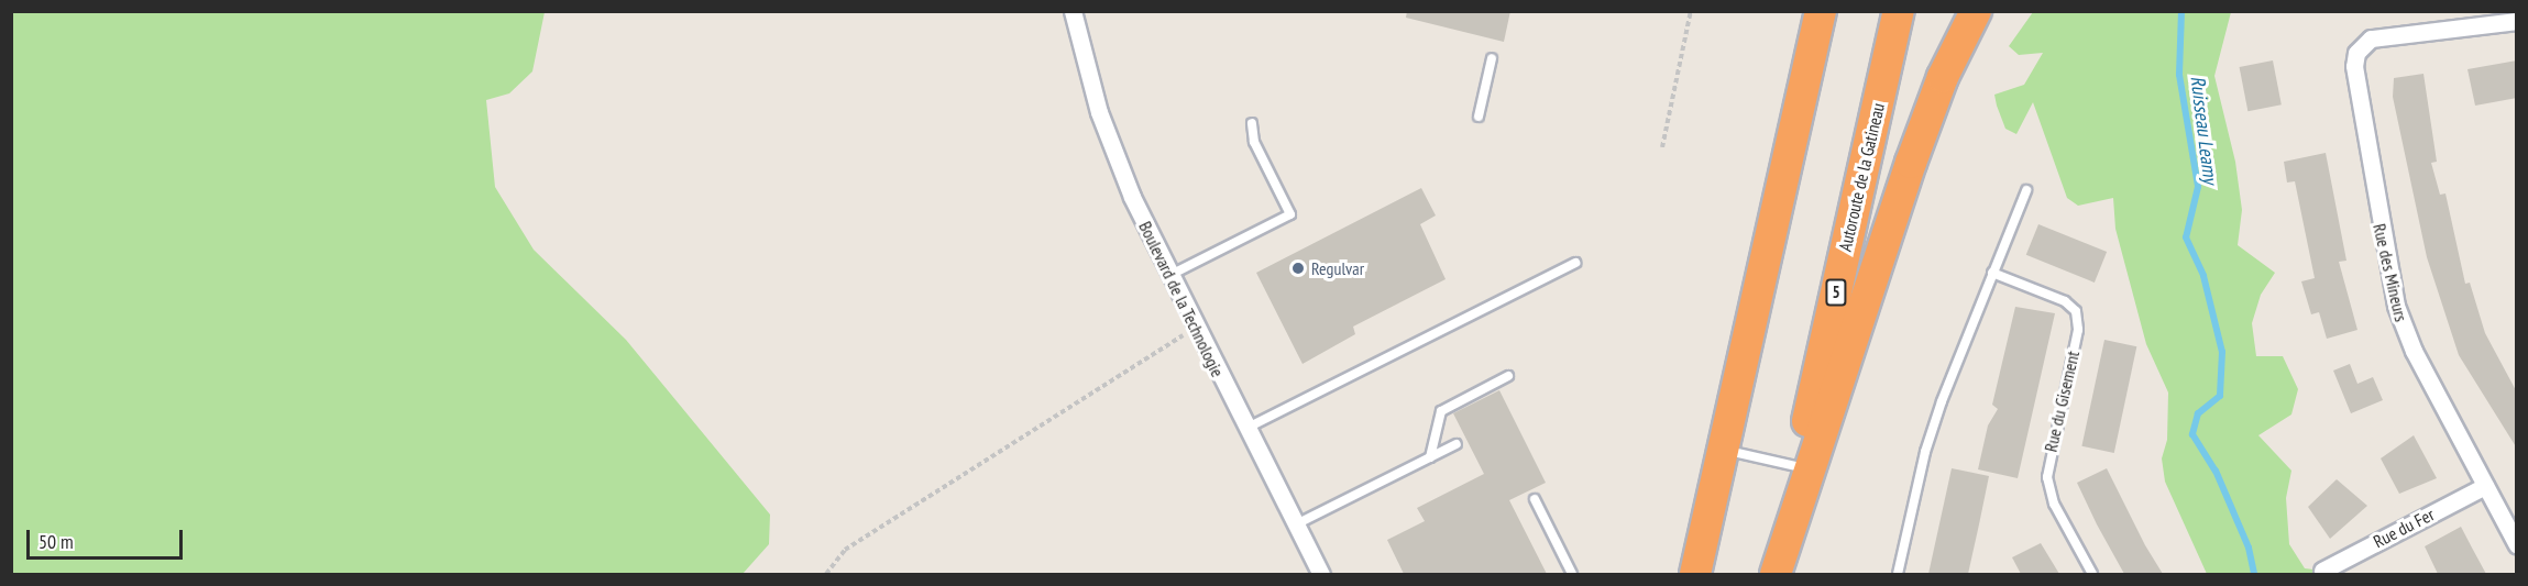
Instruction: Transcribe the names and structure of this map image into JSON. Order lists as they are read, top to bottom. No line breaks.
{"streets":{"highway":["Autoroute de la Gatineau","5"],"street":["Rue des Mineurs","Boulevard de la Technologie","Rue du Fer"],"lane":["Rue du Gisement"]},"crossings":[["Rue des Mineurs","Rue du Fer"]],"water":["Ruisseau Leamy"],"places":["Regulvar"],"scale_bar":"50 m"}
